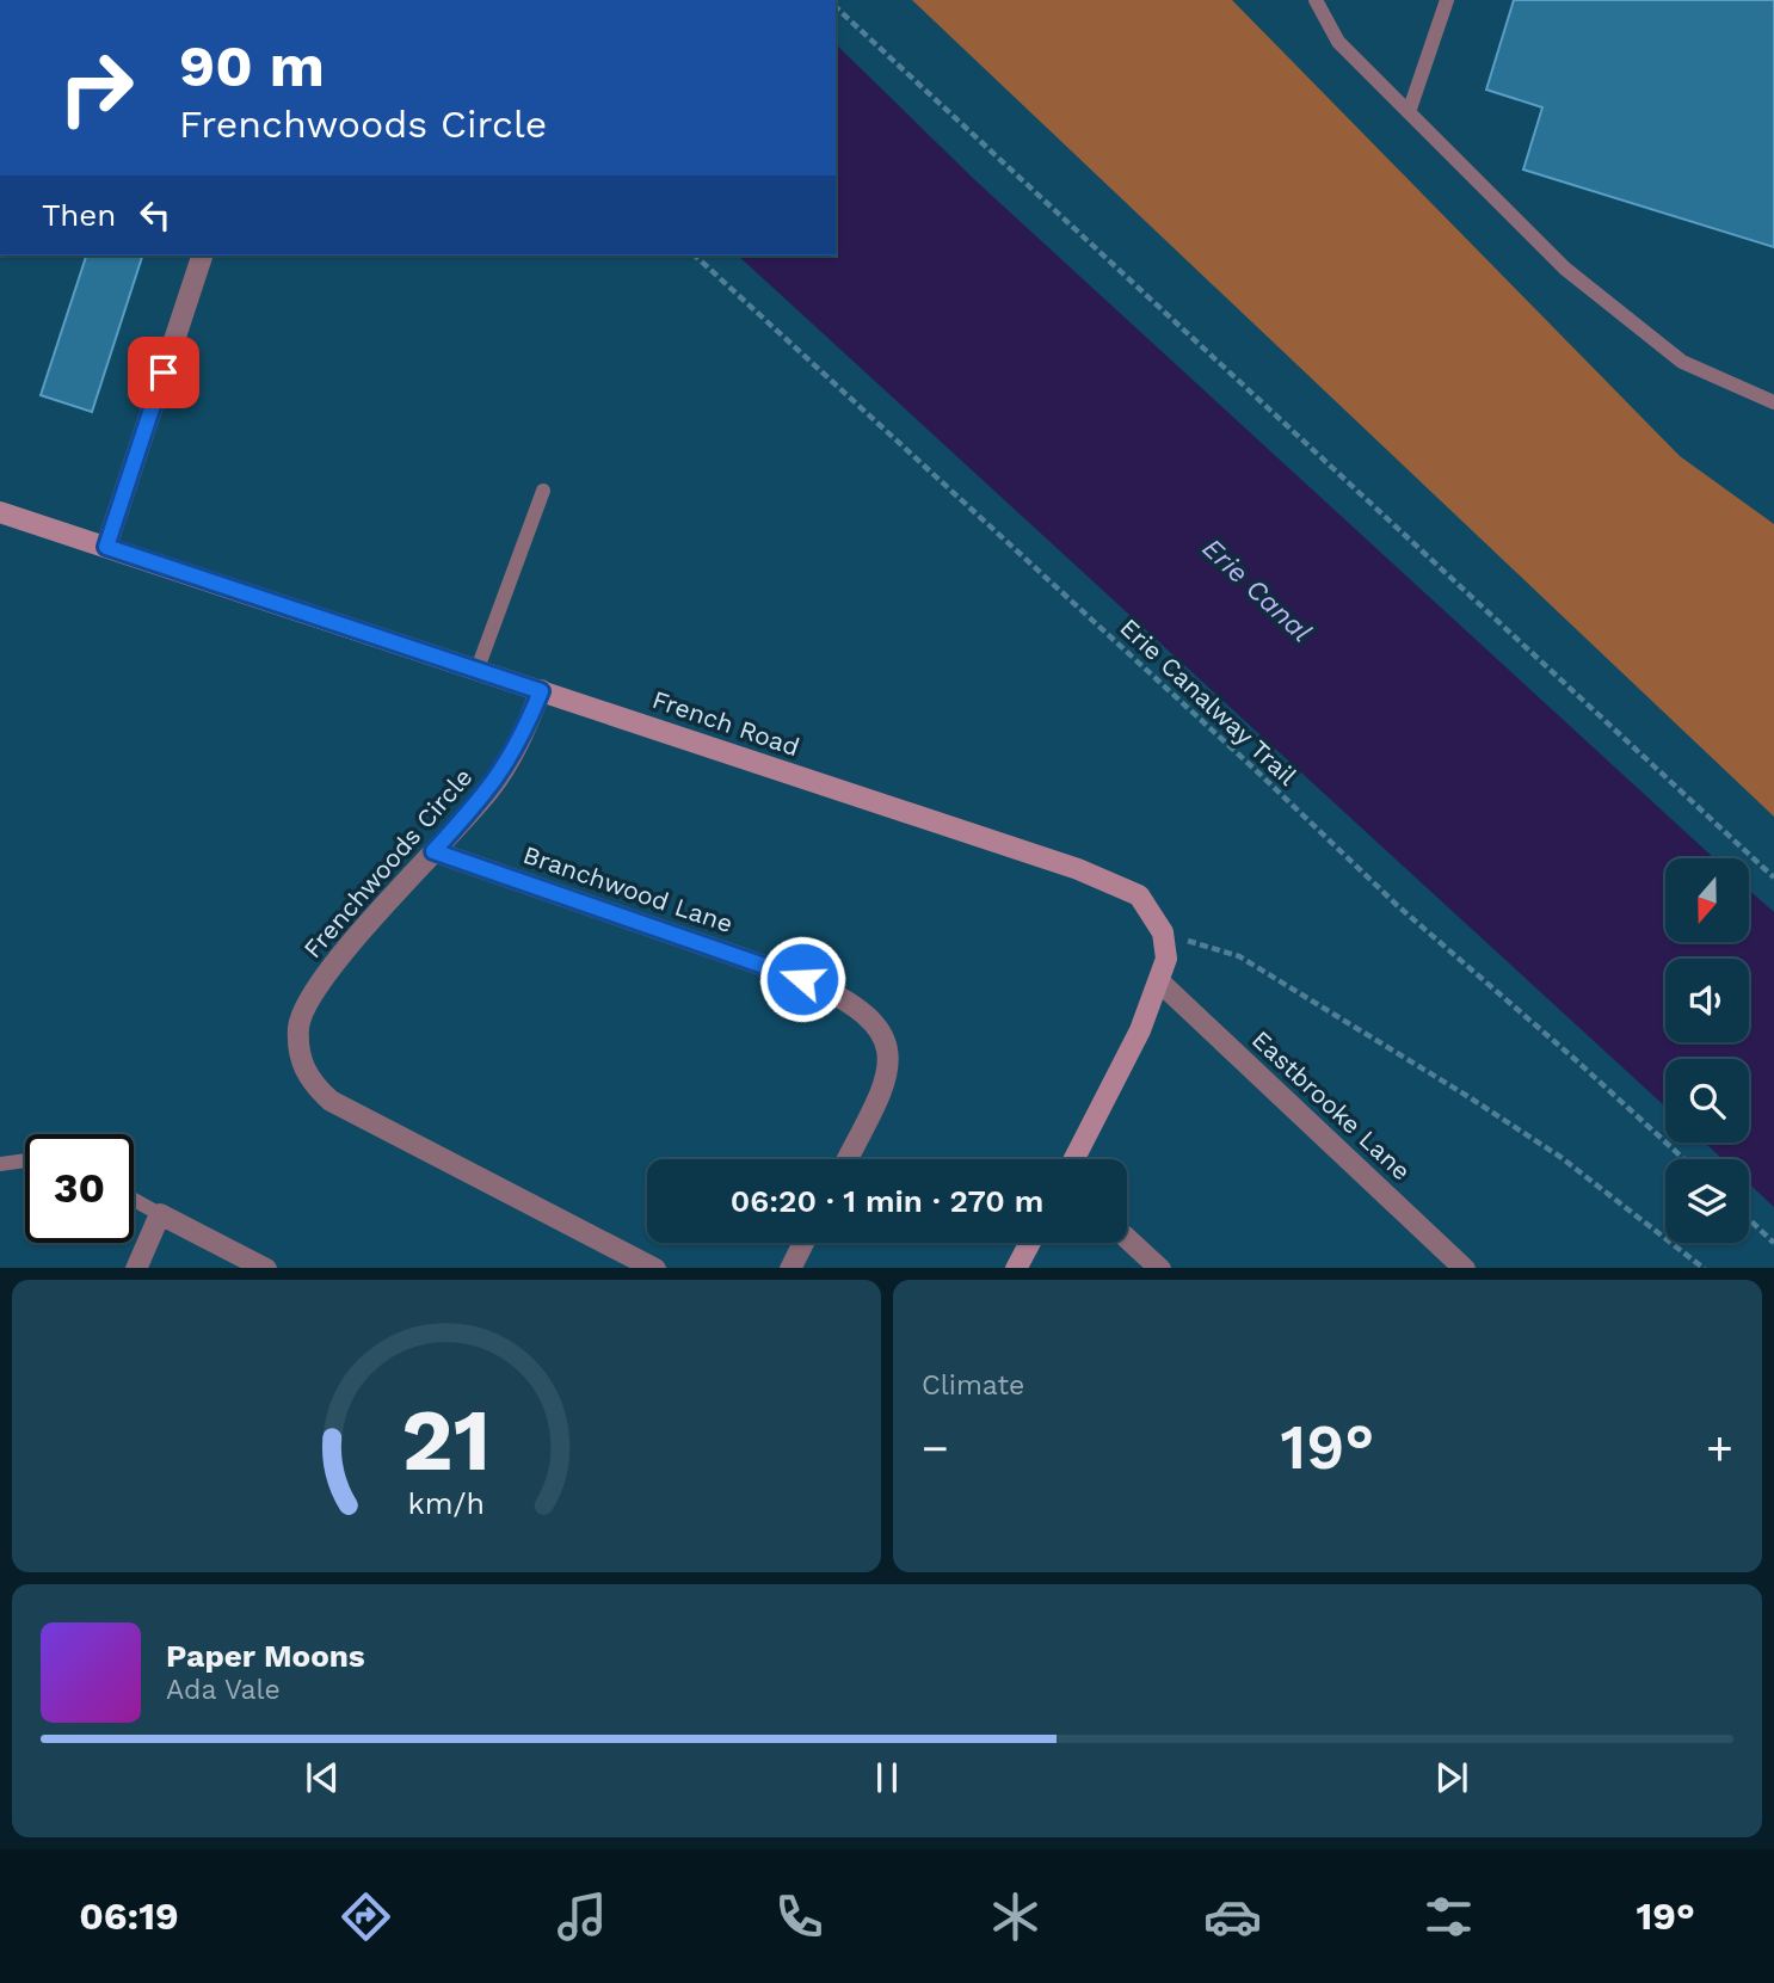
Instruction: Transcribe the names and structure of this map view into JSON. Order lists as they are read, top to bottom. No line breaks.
{"streets":{"street":["French Road","Frenchwoods Circle","Branchwood Lane","Eastbrooke Lane"],"path":["Erie Canalway Trail"]},"crossings":[["French Road","Frenchwoods Circle"],["Frenchwoods Circle","Branchwood Lane"]],"water":["Erie Canal"],"north":"bottom","page":{"turn":["90 m","Frenchwoods Circle"],"then":"Then","limit":"30","trip":"06:20 · 1 min · 270 m","tile":"Climate","heat":["−","19°","+"],"song":["Paper Moons","Ada Vale"],"tabs":["06:19","19°"],"gauge":["21","km/h"]}}
